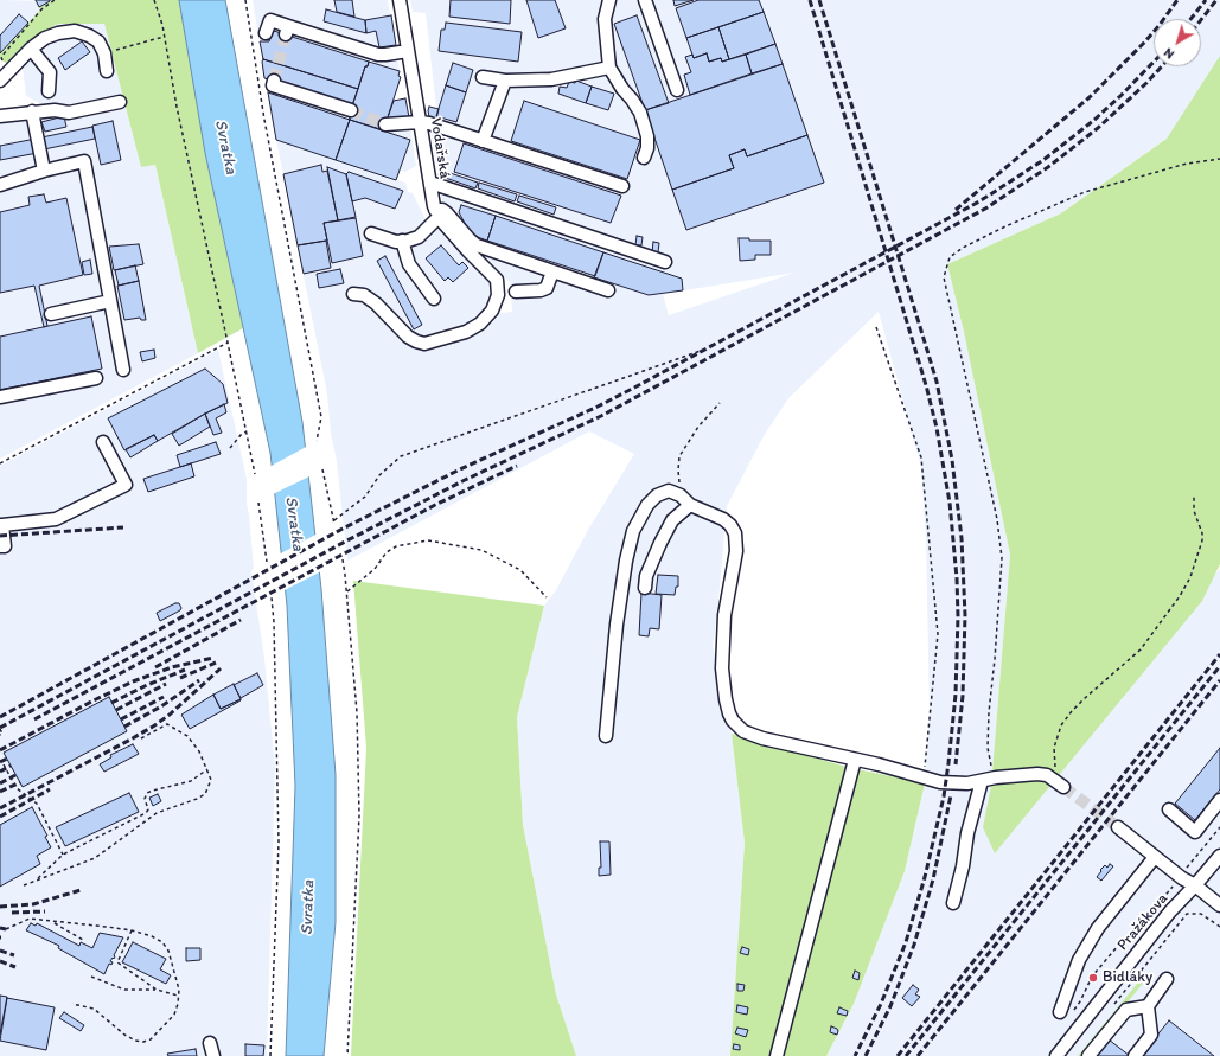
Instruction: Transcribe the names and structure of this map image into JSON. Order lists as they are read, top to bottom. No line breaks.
{"streets":{"street":["Vodařská","Pražákova"]},"water":["Svratka"],"places":["Bidláky"],"north":"bottom left"}
